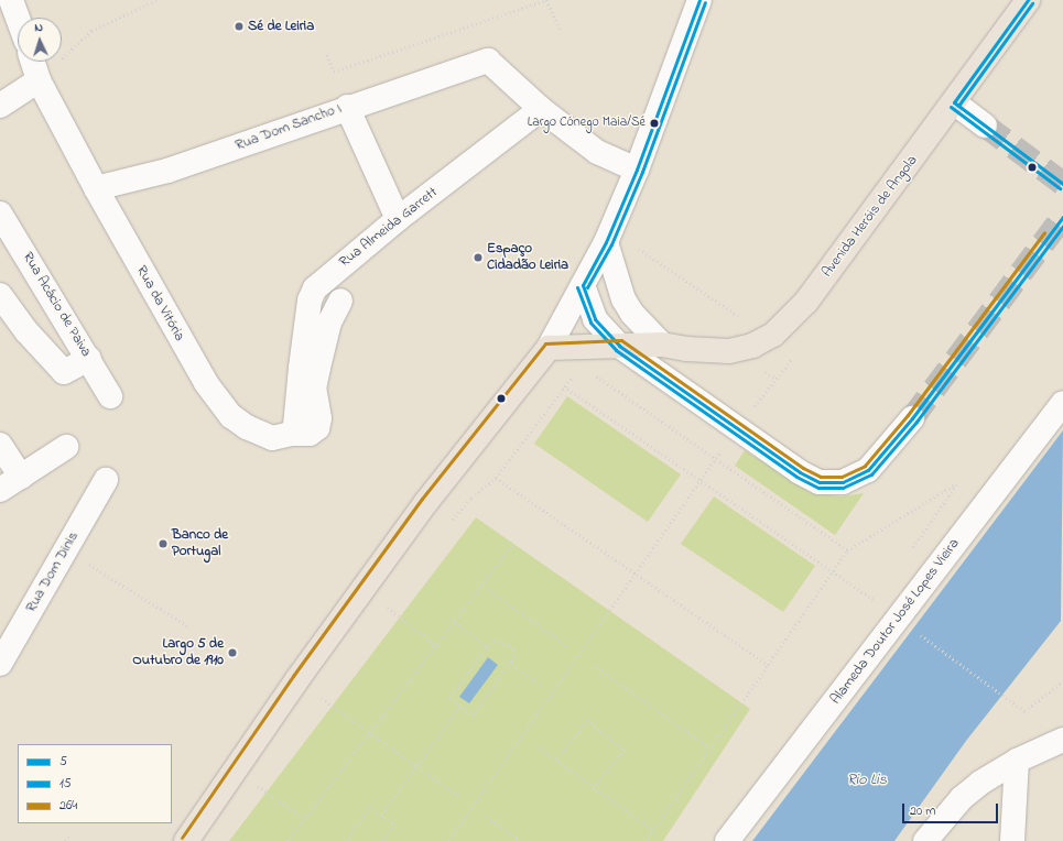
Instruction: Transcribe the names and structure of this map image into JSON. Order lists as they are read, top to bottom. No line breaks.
{"streets":{"main road":["Avenida Heróis de Angola"],"street":["Rua Dom Sancho I","Rua Almeida Garrett","Rua da Vitória","Rua Acácio de Paiva","Rua Dom Dinis","Alameda Doutor José Lopes Vieira"]},"crossings":[["Rua Dom Sancho I","Rua Almeida Garrett"],["Rua Dom Sancho I","Rua da Vitória"],["Rua Almeida Garrett","Rua da Vitória"]],"water":["Rio Lis"],"places":["Sé de Leiria","Largo Cónego Maia/Sé","Espaço Cidadão Leiria","Banco de Portugal","Largo 5 de Outubro de 1910"],"lines":["transit line 5","transit line 15","transit line 264"],"legend":["5","15","264"],"scale_bar":"20 m","north":"top"}
